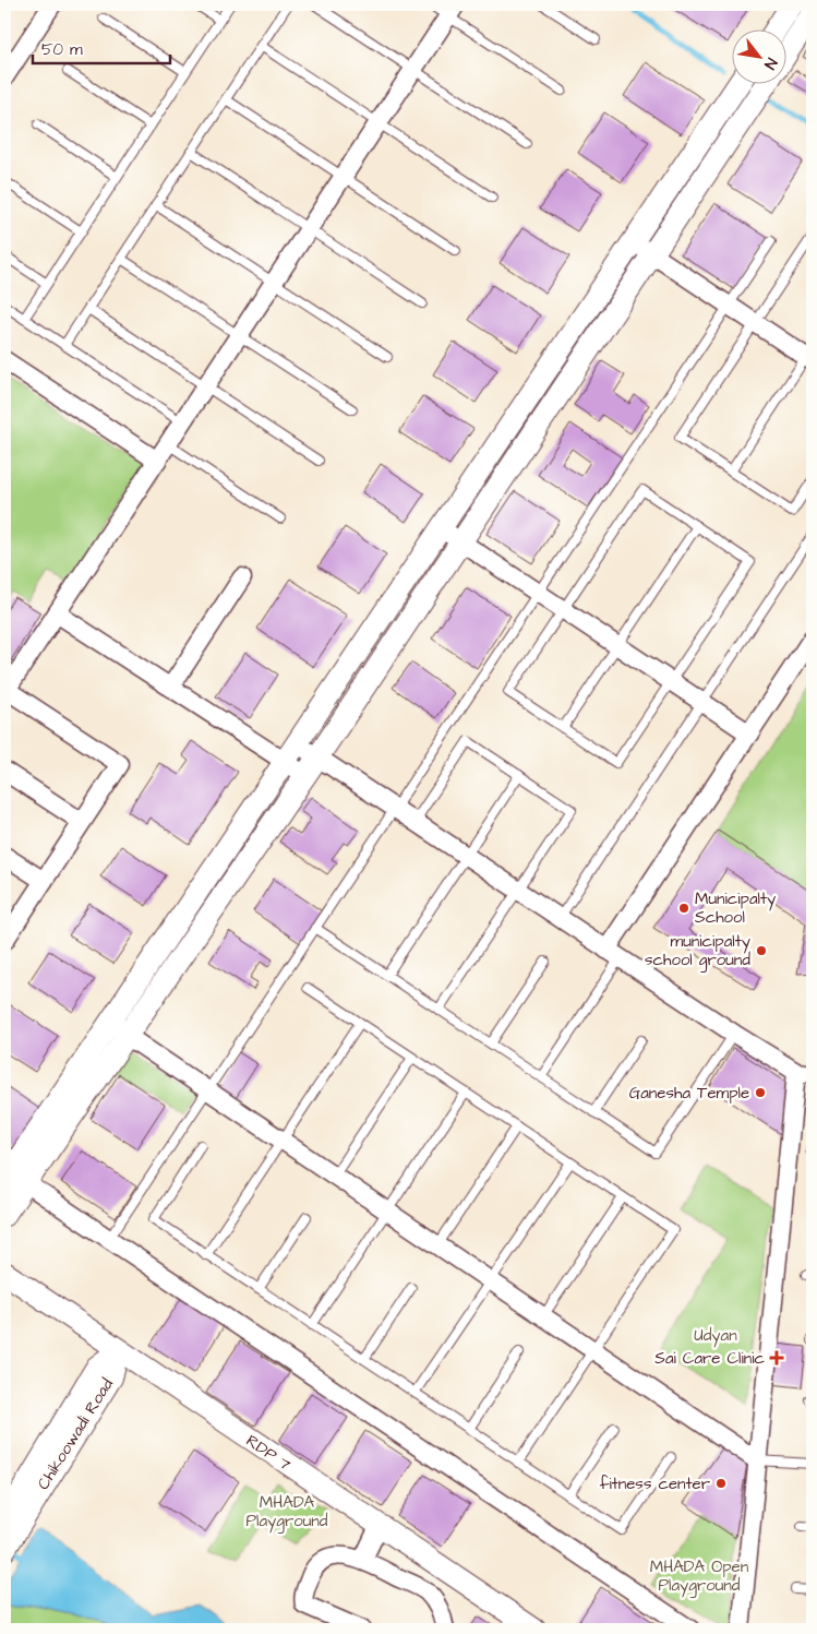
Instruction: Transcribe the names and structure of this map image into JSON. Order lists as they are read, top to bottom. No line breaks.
{"streets":{"street":["Chikoowadi Road","RDP 7"]},"crossings":[["Chikoowadi Road","RDP 7"]],"parks":["Udyan","MHADA Playground","MHADA Open Playground"],"places":{"other":["Municipalty School","municipalty school ground","Ganesha Temple","fitness center"],"health":["Sai Care Clinic"]},"scale_bar":"50 m","north":"bottom right"}
